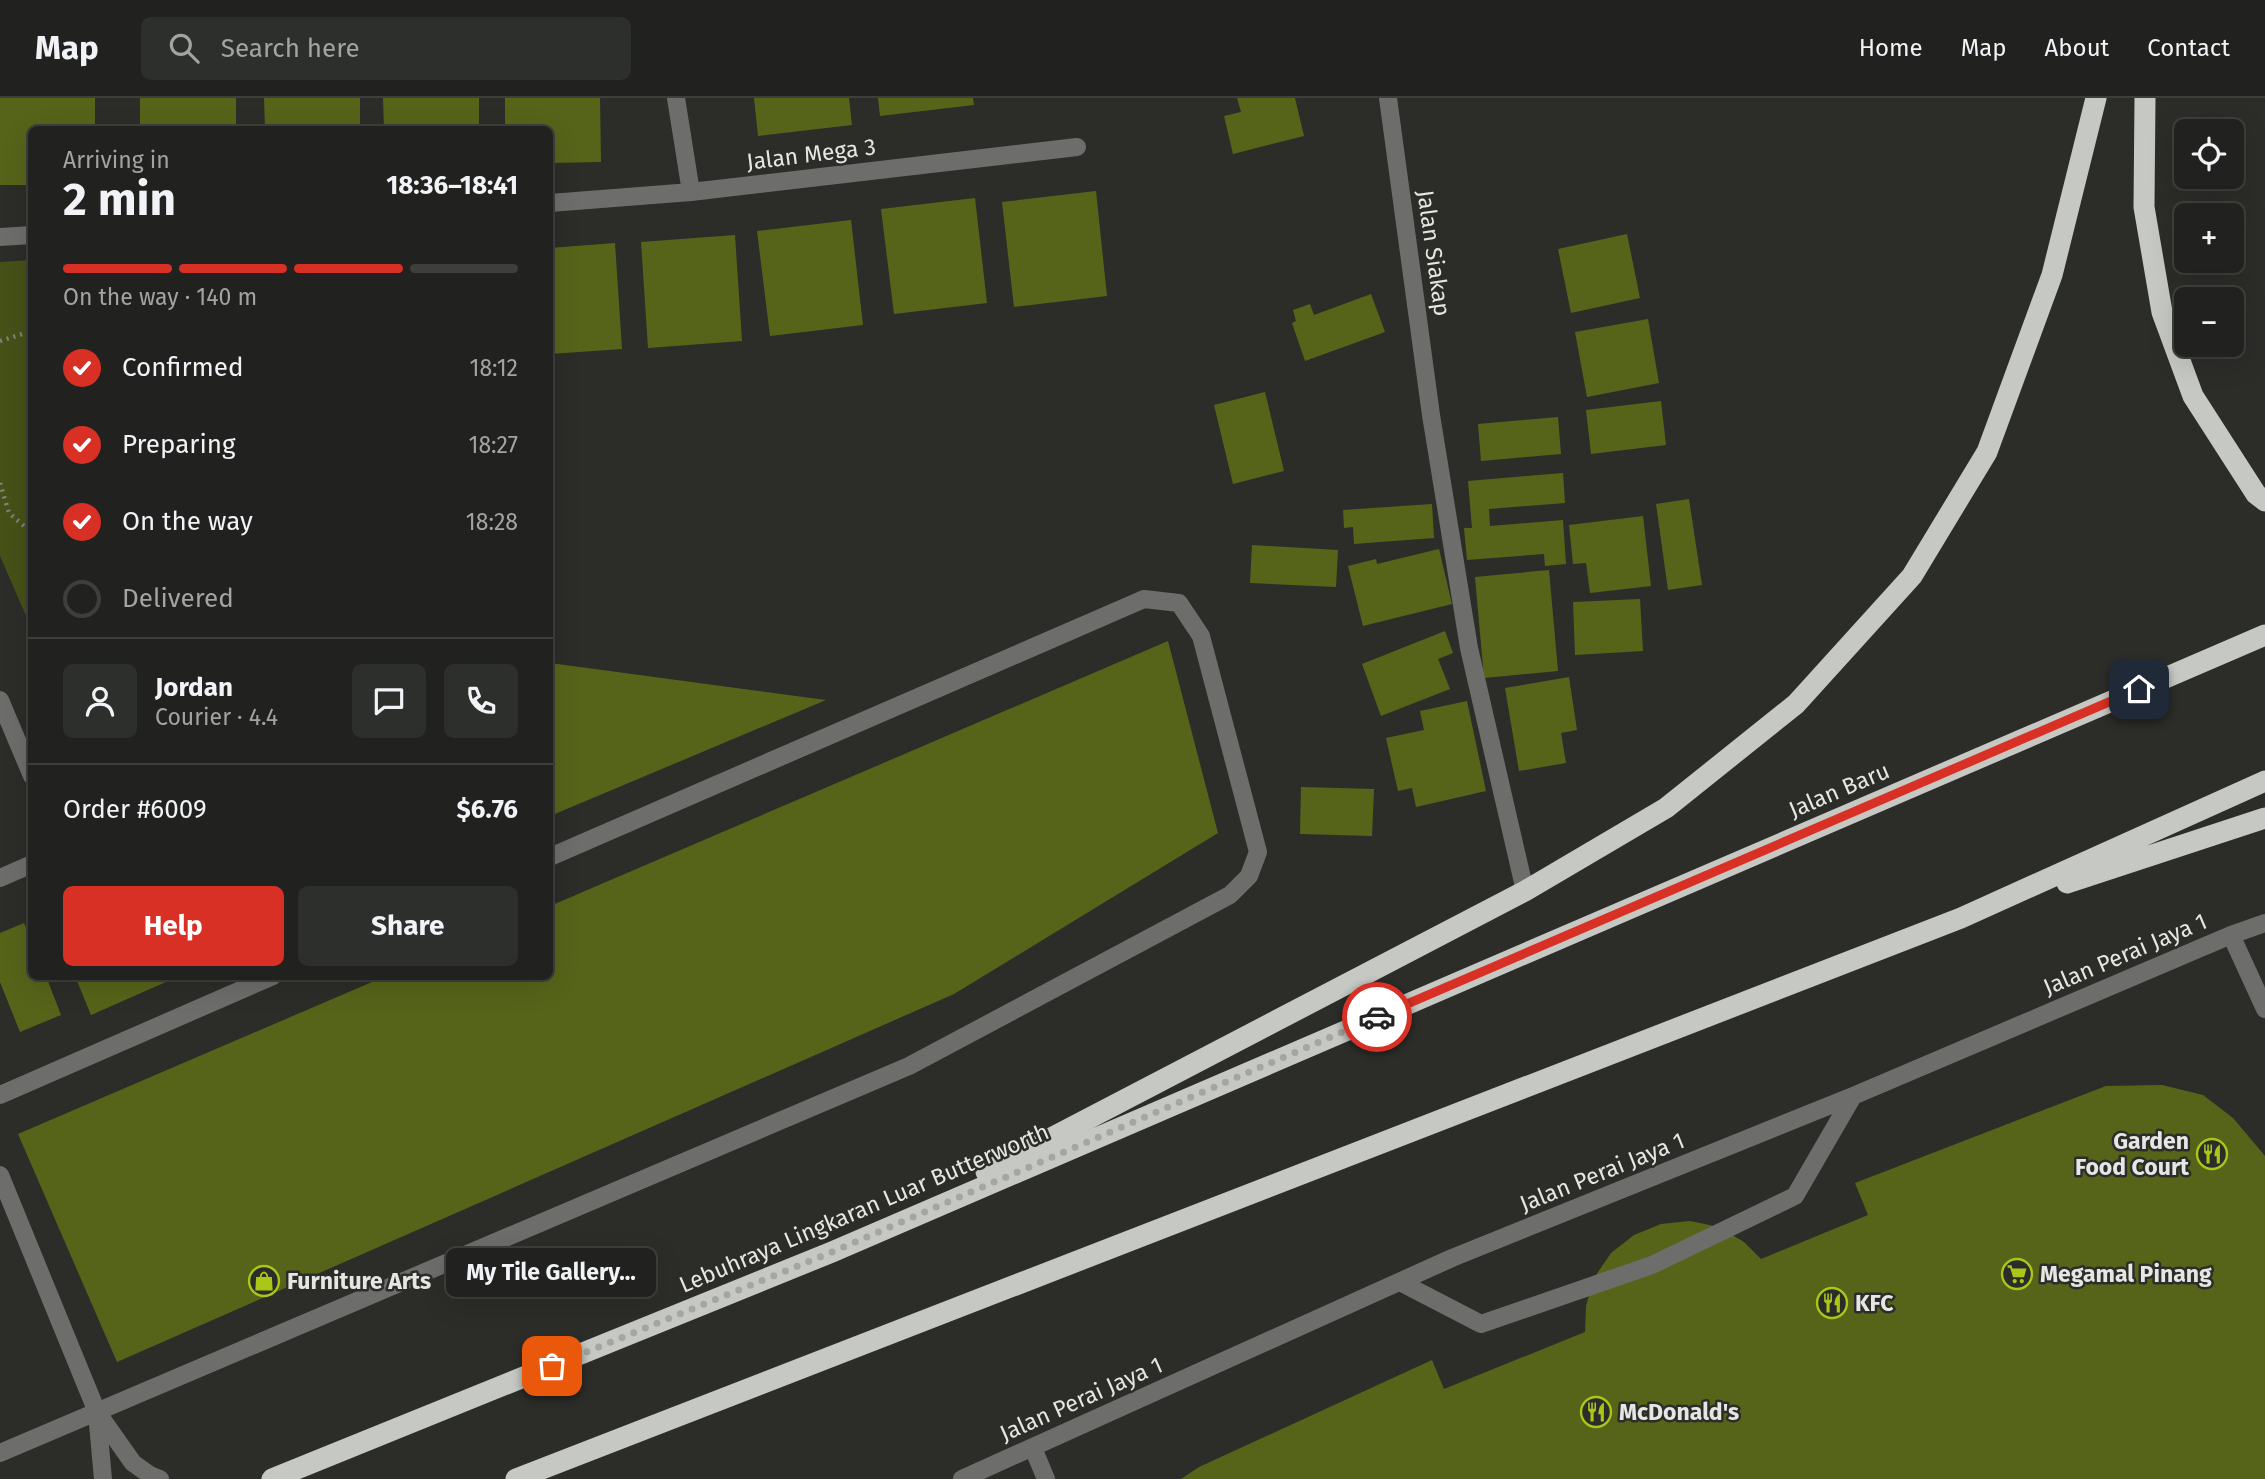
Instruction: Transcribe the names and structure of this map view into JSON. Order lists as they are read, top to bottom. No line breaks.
{"streets":{"highway":["Jalan Baru","Lebuhraya Lingkaran Luar Butterworth"],"street":["Jalan Mega 3","Jalan Siakap","Jalan Perai Jaya 1"]},"crossings":[["Jalan Baru","Lebuhraya Lingkaran Luar Butterworth"]],"places":{"restaurant":["Garden Food Court","KFC","McDonald's"],"supermarket":["Megamal Pinang"],"shop":["Furniture Arts"],"other":["My Tile Gallery..."]},"page":{"header":"Map","search":"Search here","nav":["Home","Map","About","Contact"],"map_buttons":["+","−"],"heading":["2 min","Arriving in","18:36–18:41"],"panel":["Jordan","Courier · 4.4","Order #6009","$6.76"],"bar":"On the way · 140 m","list":[["Confirmed","18:12"],["Preparing","18:27"],["On the way","18:28"],"Delivered"],"buttons":["Help","Share"],"bubble":"My Tile Gallery..."}}
